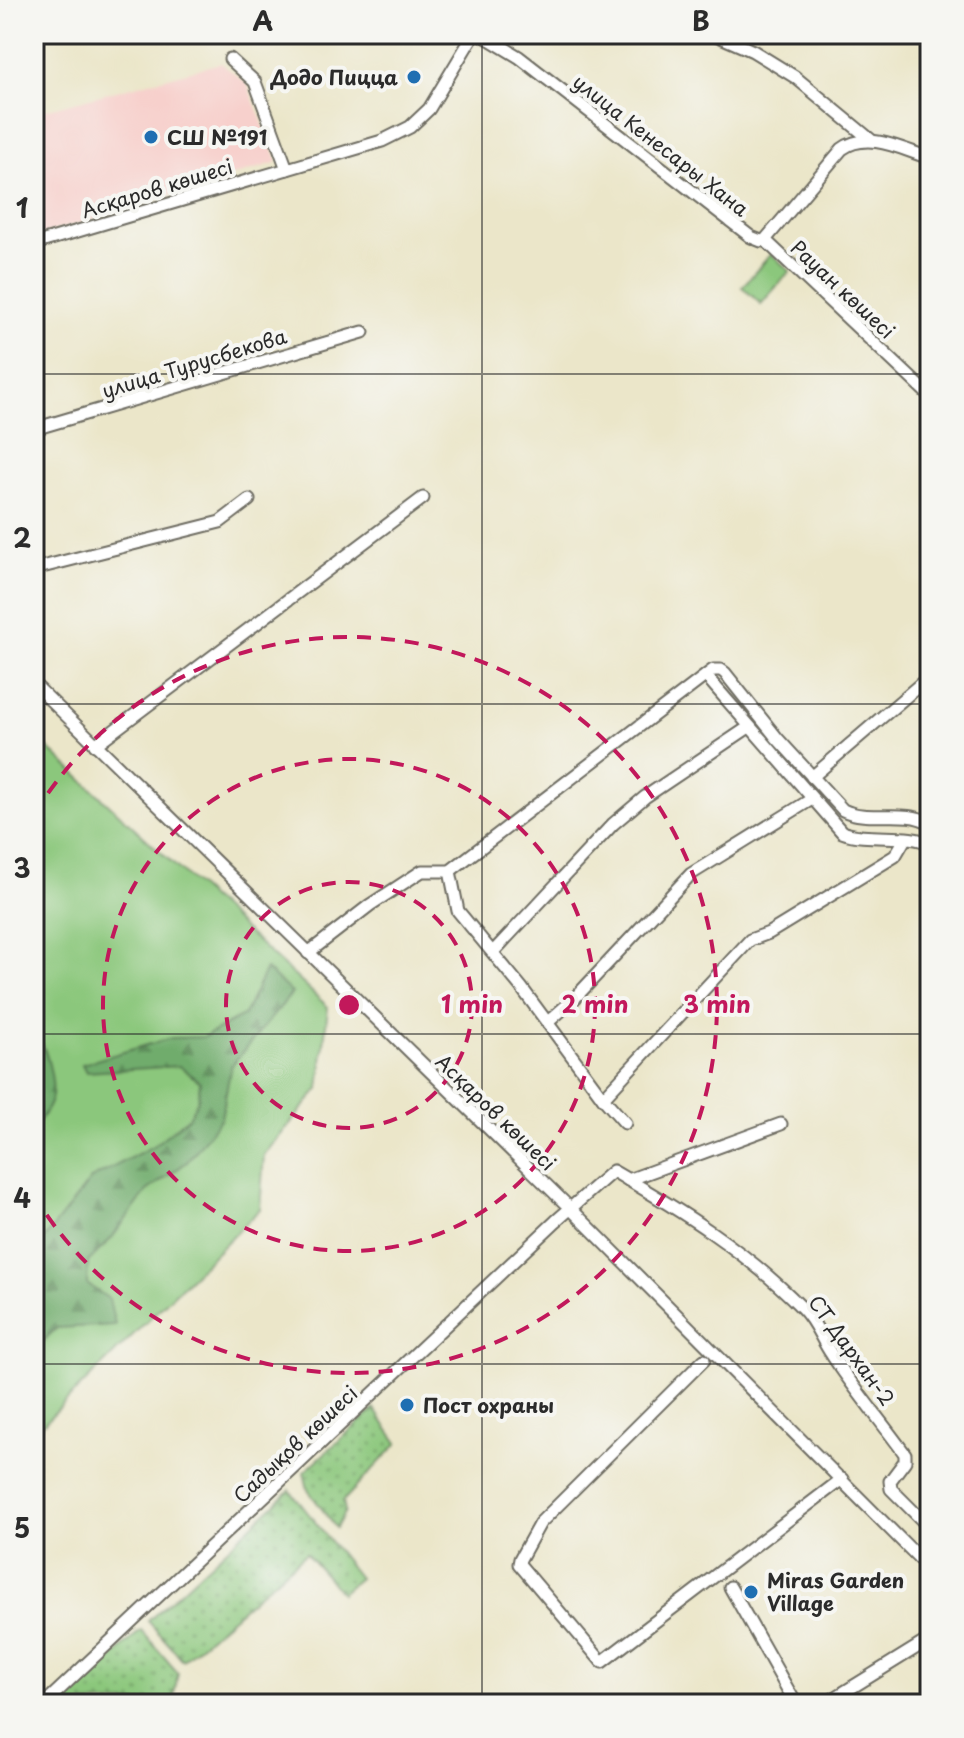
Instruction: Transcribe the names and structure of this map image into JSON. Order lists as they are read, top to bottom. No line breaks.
{"streets":{"street":["улица Кенесары Хана","Асқаров көшесі","Рауан көшесі","улица Турусбекова","СТ Дархан-2","Садықов көшесі"]},"crossings":[["улица Кенесары Хана","Рауан көшесі"],["Асқаров көшесі","Садықов көшесі"]],"places":["Додо Пицца","СШ №191","Пост охраны","Miras Garden Village"],"grid":{"columns":["A","B"],"rows":["1","2","3","4","5"]},"rings":["1 min","2 min","3 min"]}
